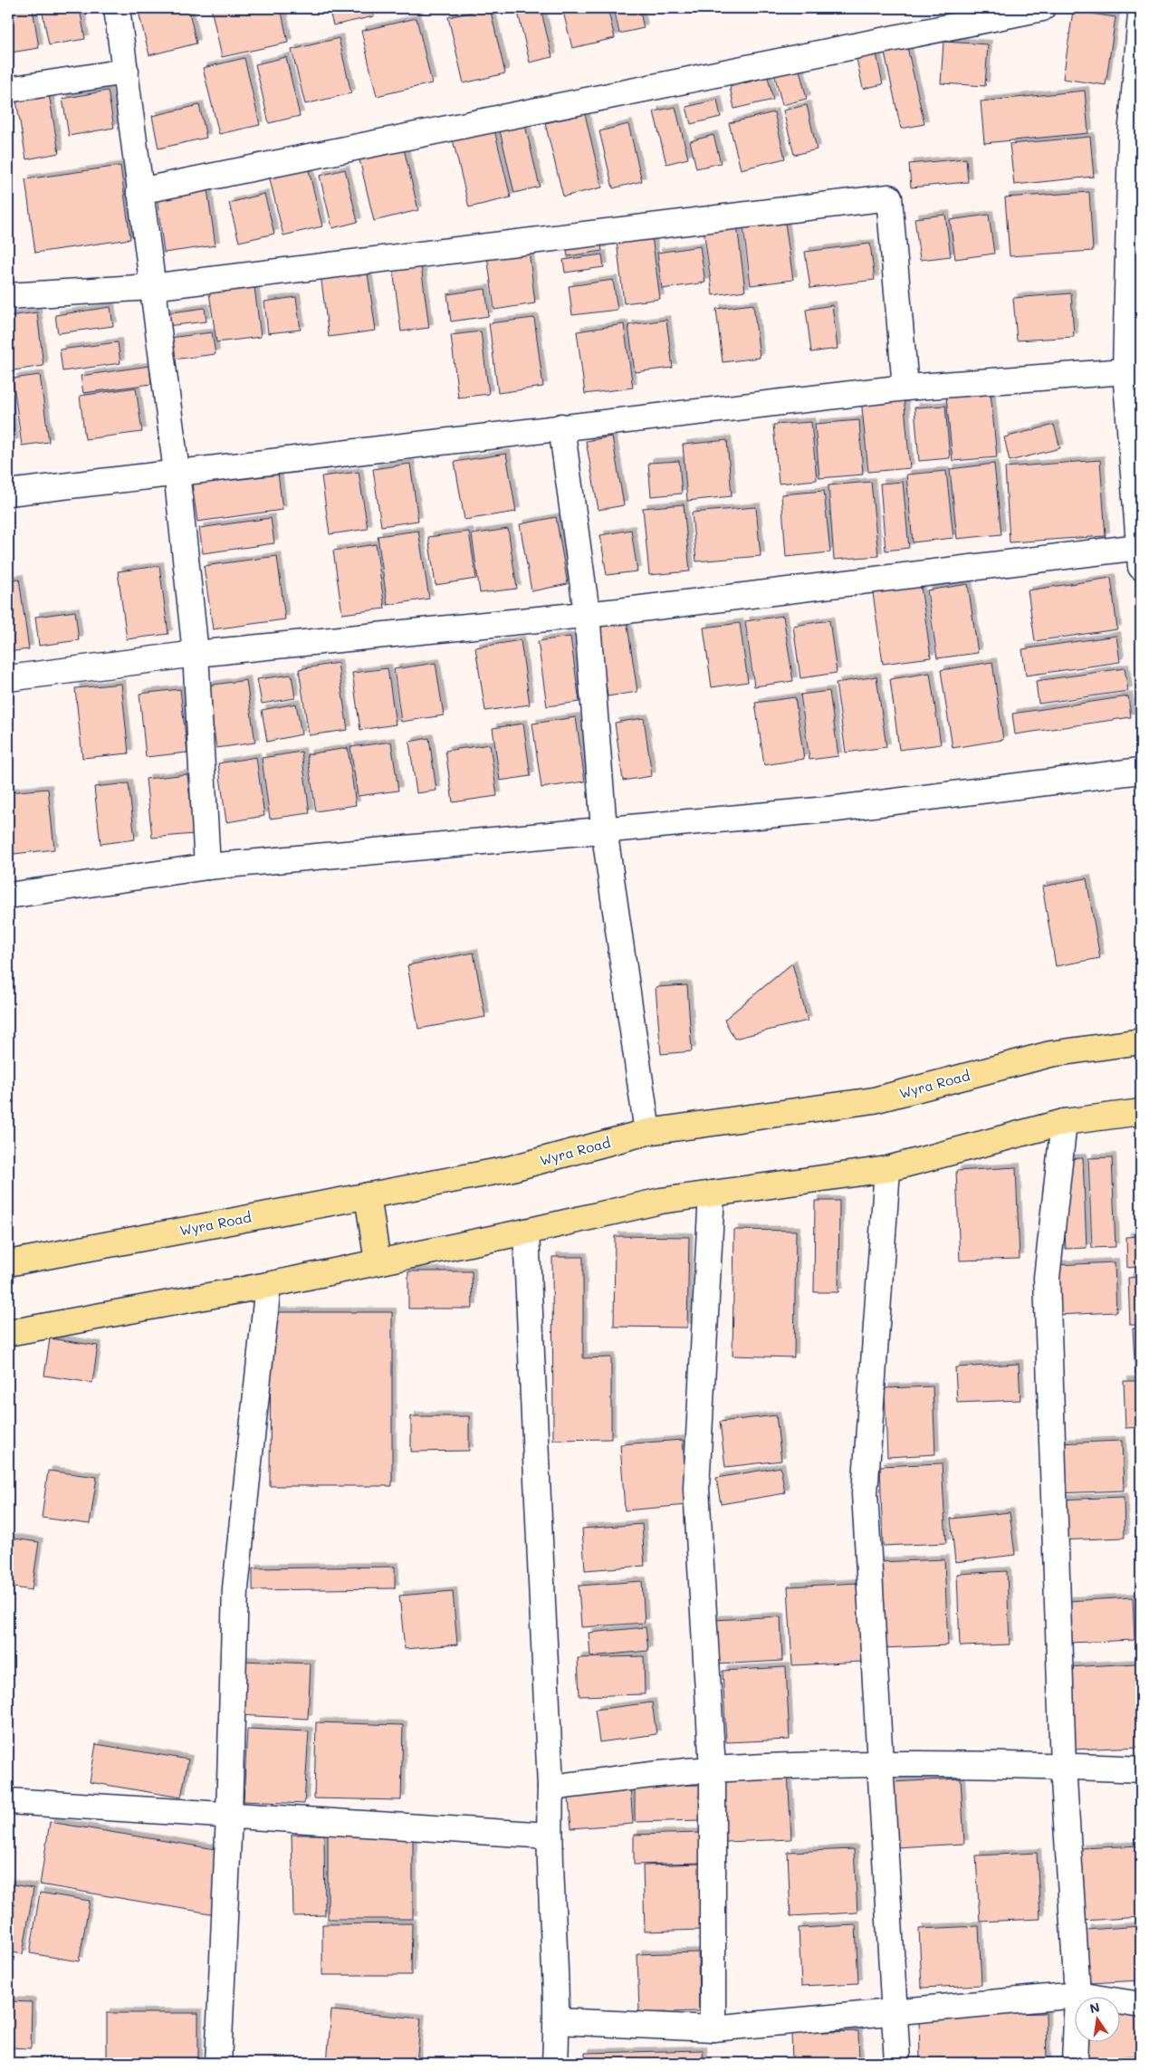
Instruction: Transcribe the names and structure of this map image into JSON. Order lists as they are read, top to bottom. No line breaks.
{"streets":{"main road":["Wyra Road"]},"north":"top"}
